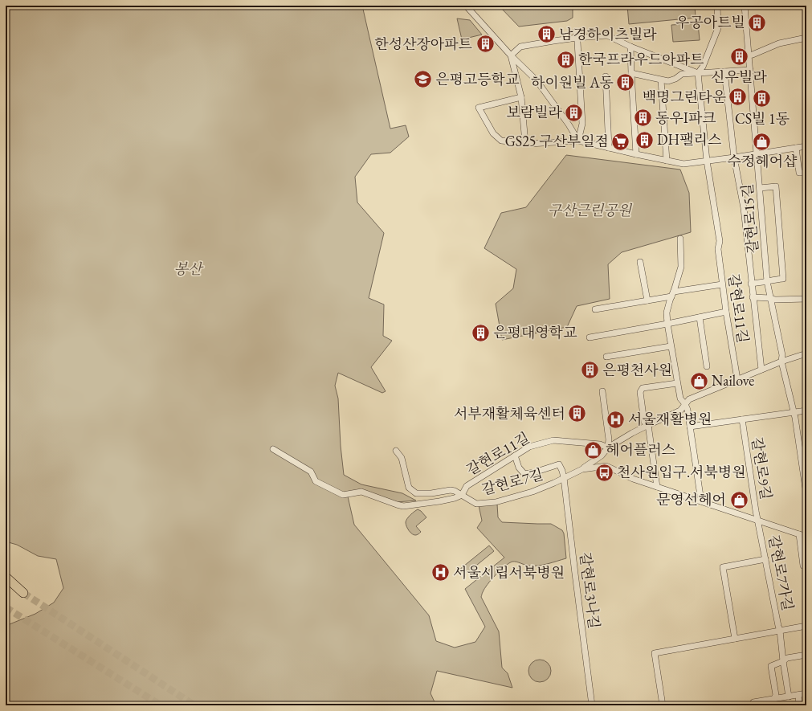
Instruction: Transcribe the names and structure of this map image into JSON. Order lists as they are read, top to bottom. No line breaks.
{"streets":{"street":["갈현로15길","갈현로11길","갈현로9길","갈현로7길","갈현로7가길","갈현로3나길"]},"crossings":[["갈현로15길","갈현로11길"],["갈현로11길","갈현로7길"],["갈현로9길","갈현로7길"],["갈현로9길","갈현로7가길"],["갈현로7길","갈현로7가길"],["갈현로7길","갈현로3나길"]],"parks":["구산근린공원","봉산"],"places":{"building":["우공아트빌","남경하이츠빌라","한성산장아파트","신우빌라","한국프라우드아파트","하이원빌 A동","백명그린타운","CS빌 1동","보람빌라","동우I파크","DH팰리스","은평대영학교","은평천사원","서부재활체육센터"],"school or university":["은평고등학교"],"supermarket":["GS25 구산부일점"],"shop":["수정헤어샵","Nailove","헤어플러스","문영선헤어"],"hospital":["서울재활병원","서울시립서북병원"],"bus stop":["천사원입구.서북병원"]}}
